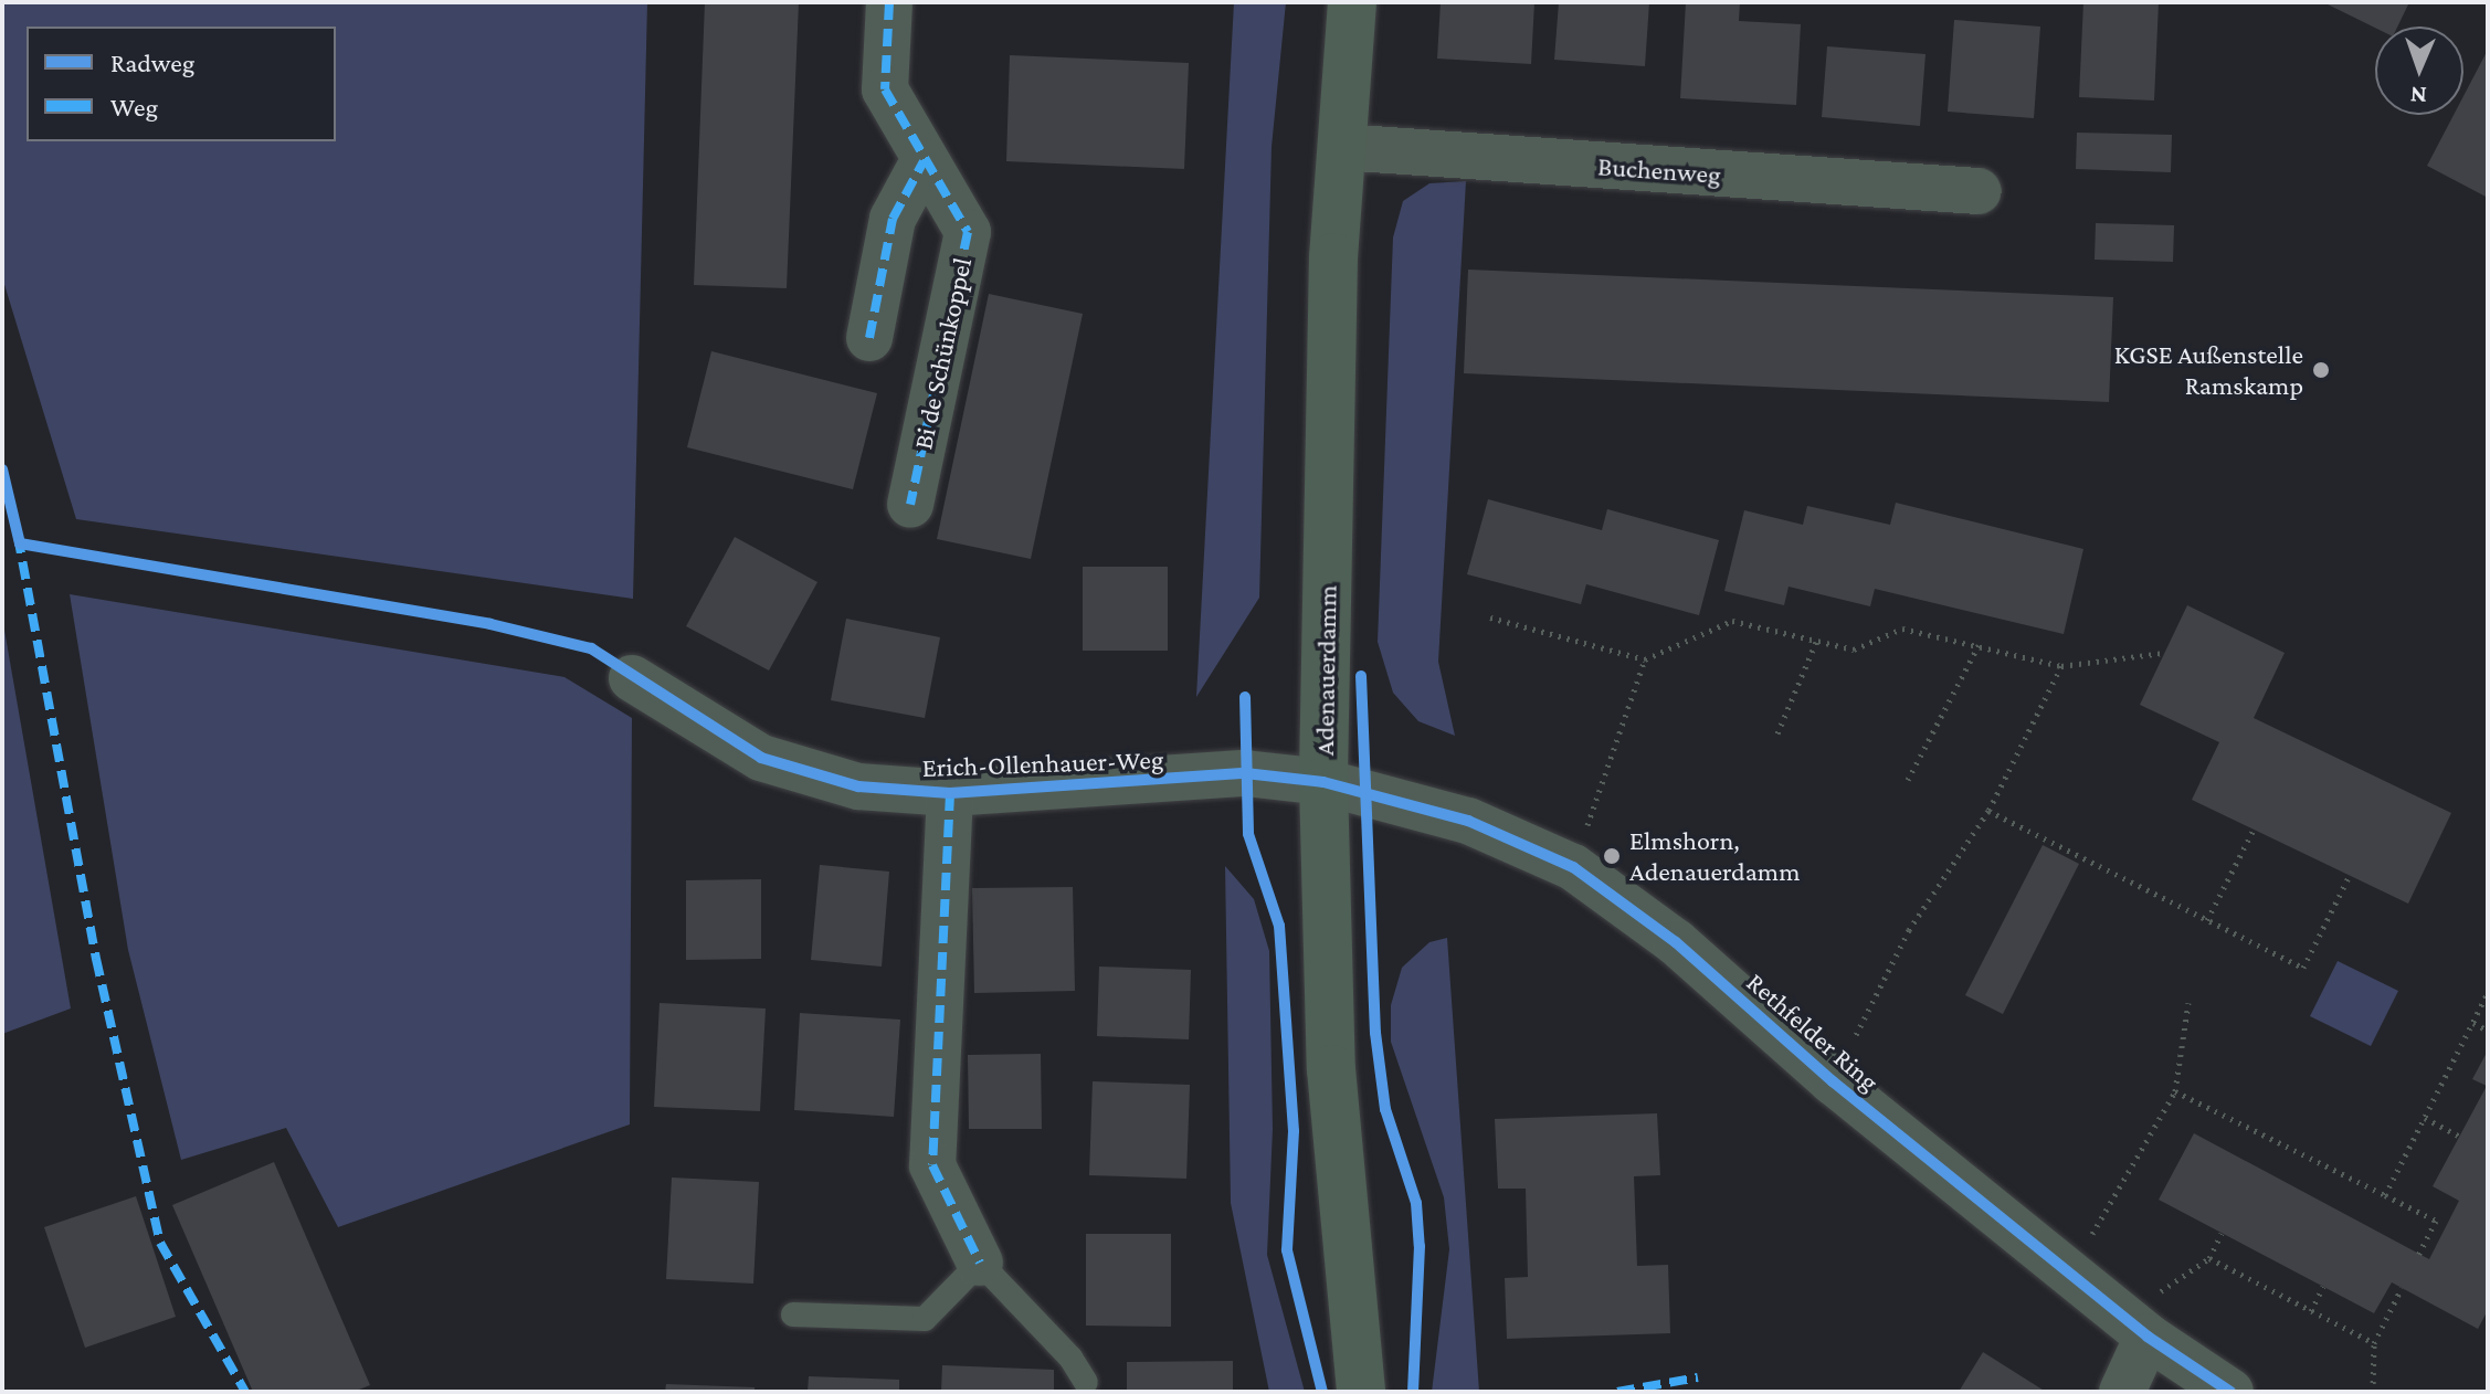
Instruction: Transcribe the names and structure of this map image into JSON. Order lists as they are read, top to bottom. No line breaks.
{"streets":{"street":["Buchenweg","Bi de Schünkoppel","Adenauerdamm","Erich-Ollenhauer-Weg","Rethfelder Ring"]},"crossings":[["Buchenweg","Adenauerdamm"],["Adenauerdamm","Erich-Ollenhauer-Weg"],["Adenauerdamm","Rethfelder Ring"],["Erich-Ollenhauer-Weg","Rethfelder Ring"]],"places":["KGSE Außenstelle Ramskamp","Elmshorn, Adenauerdamm"],"legend":["Radweg","Weg"],"north":"bottom"}
